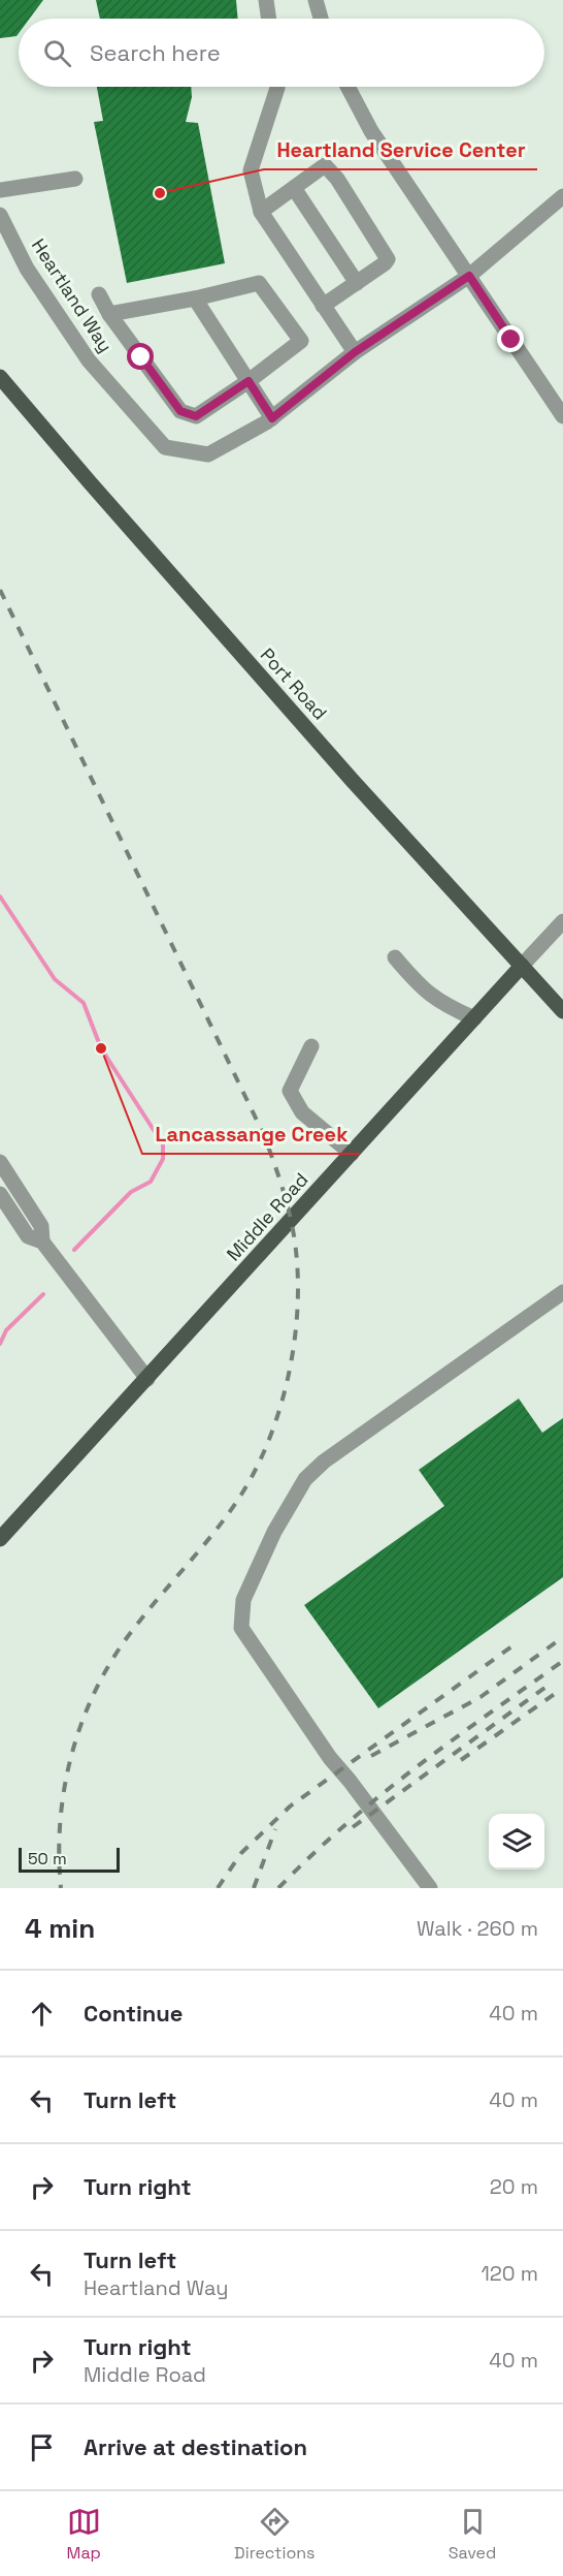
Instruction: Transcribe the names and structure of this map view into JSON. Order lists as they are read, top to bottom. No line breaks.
{"streets":{"main road":["Port Road","Middle Road"],"street":["Heartland Way"]},"crossings":[["Port Road","Middle Road"]],"places":["Heartland Service Center","Lancassange Creek"],"scale_bar":"50 m","page":{"search":"Search here","scale":"50 m","heading":["4 min","Walk · 260 m"],"list":[["Continue","40 m"],["Turn left","40 m"],["Turn right","20 m"],["Turn left","Heartland Way","120 m"],["Turn right","Middle Road","40 m"],"Arrive at destination"],"nav":["Map","Directions","Saved"]}}
